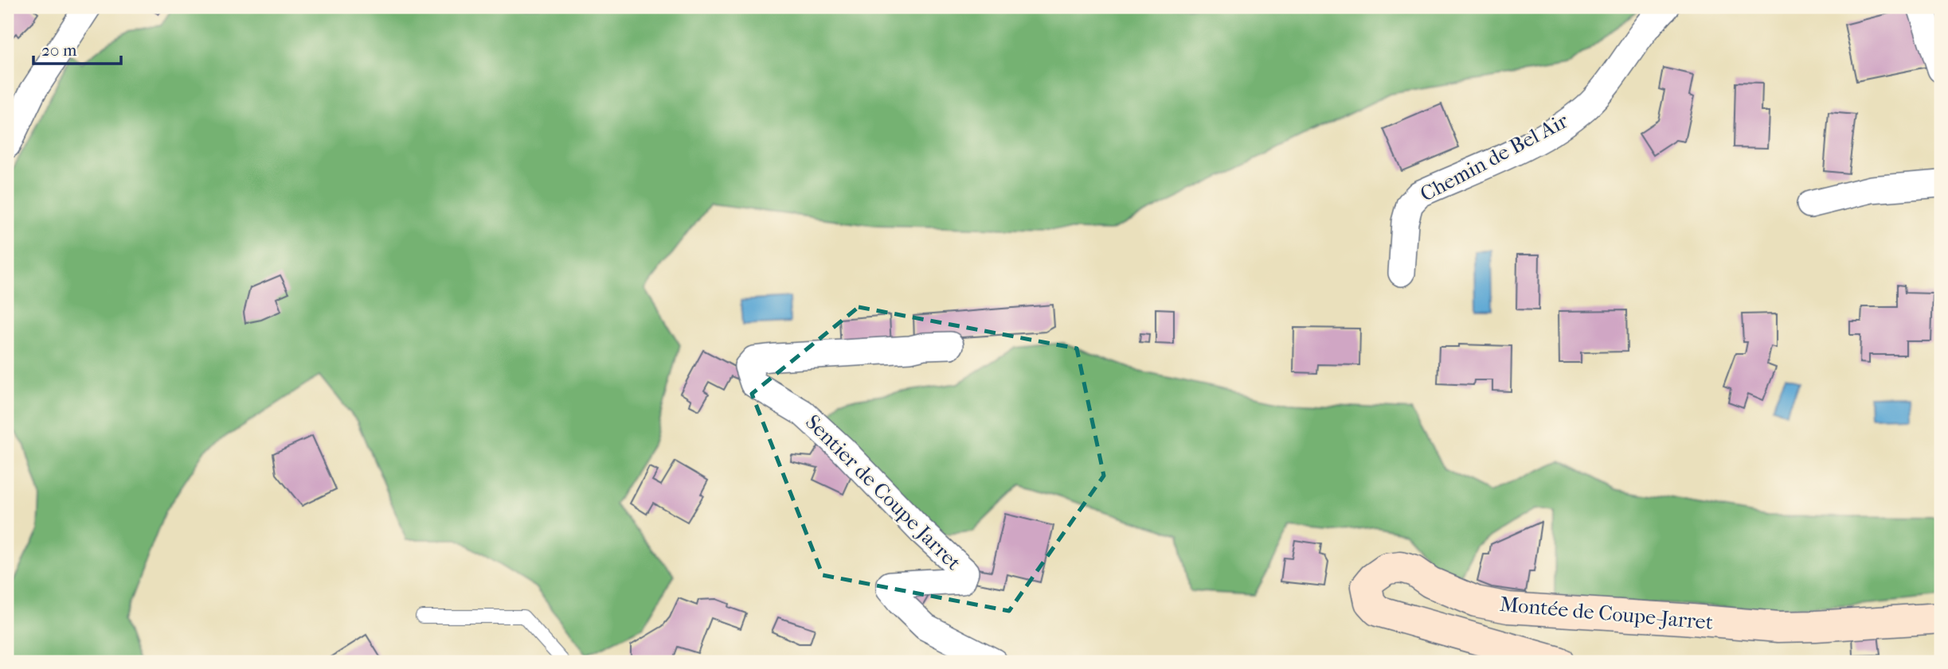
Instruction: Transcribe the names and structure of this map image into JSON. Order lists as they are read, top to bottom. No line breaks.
{"streets":{"main road":["Montée de Coupe-Jarret"],"street":["Chemin de Bel Air","Sentier de Coupe Jarret"]},"scale_bar":"20 m"}
